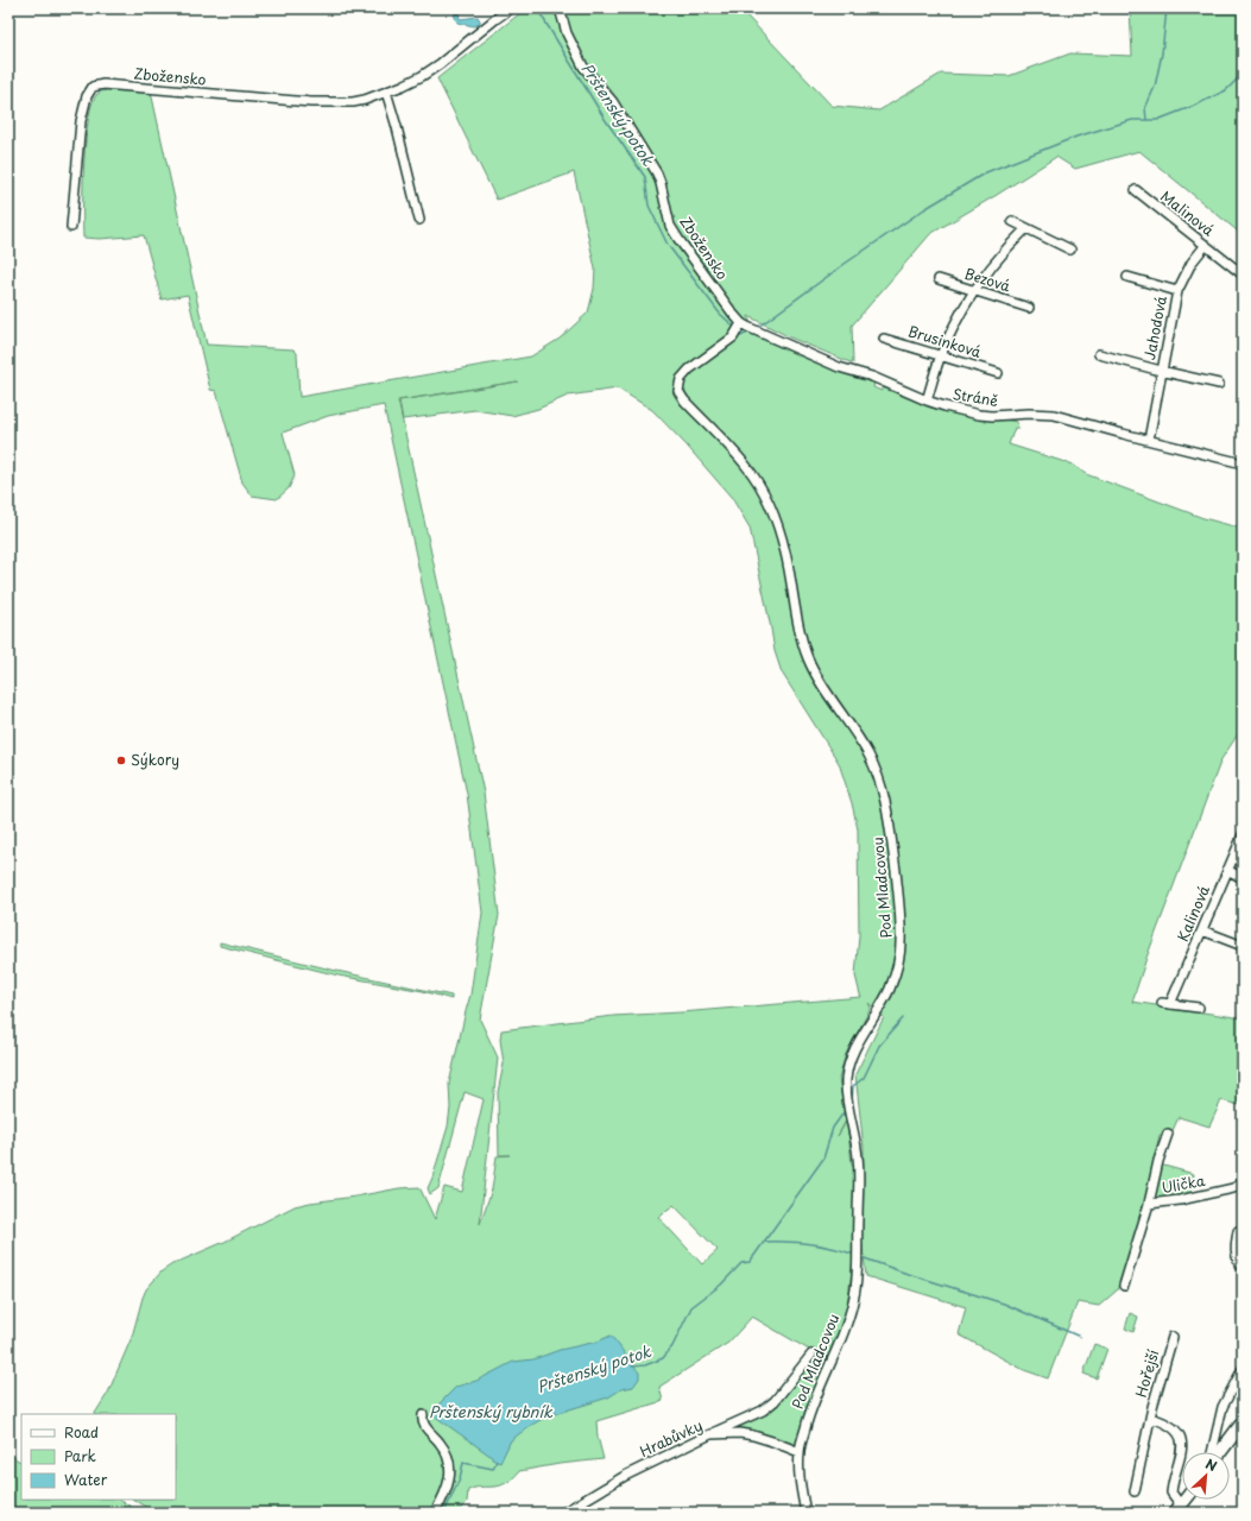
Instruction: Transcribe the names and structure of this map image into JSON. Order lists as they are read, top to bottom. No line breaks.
{"streets":{"street":["Zbožensko","Malinová","Bezová","Jahodová","Brusinková","Stráně","Pod Mladcovou","Kalinová","Ulička","Hořejší","Hrabůvky"]},"crossings":[["Zbožensko","Stráně"],["Zbožensko","Pod Mladcovou"],["Malinová","Jahodová"],["Jahodová","Stráně"],["Stráně","Pod Mladcovou"],["Pod Mladcovou","Hrabůvky"]],"water":["Prštenský potok","Prštenský rybník"],"places":["Sýkory"],"legend":["Road","Park","Water"],"north":"top right"}
